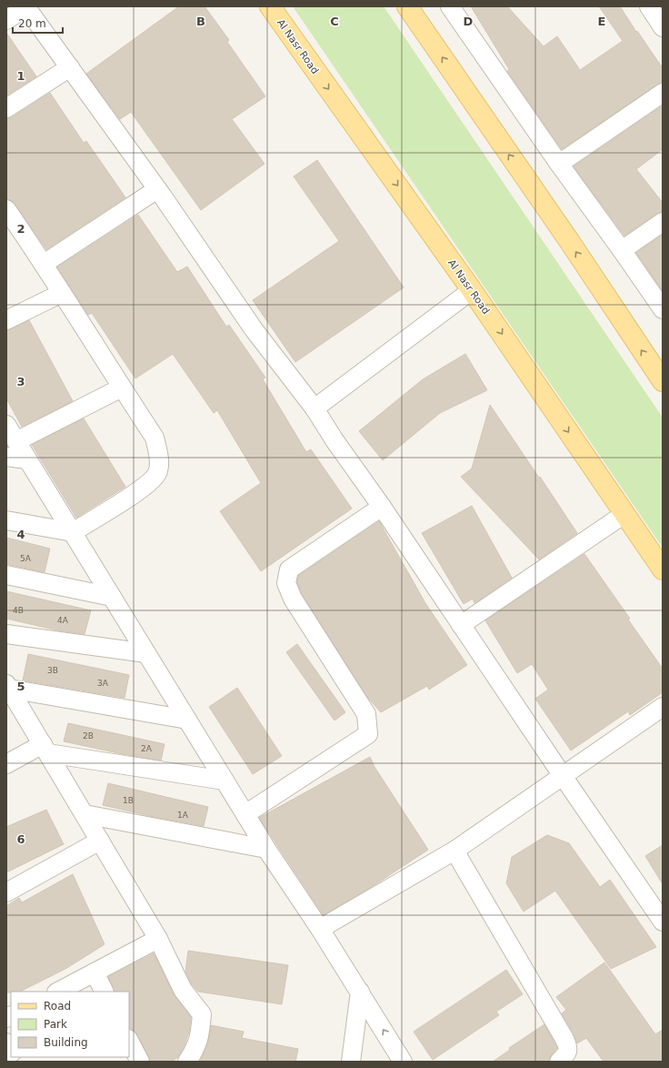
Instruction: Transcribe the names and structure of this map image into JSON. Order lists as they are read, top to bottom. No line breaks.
{"streets":{"main road":["Al Nasr Road"]},"house_numbers":["5A","4B","4A","3B","3A","2B","2A","1B","1A"],"legend":["Road","Park","Building"],"scale_bar":"20 m","grid":{"columns":["B","C","D","E"],"rows":["1","2","3","4","5","6"]}}
